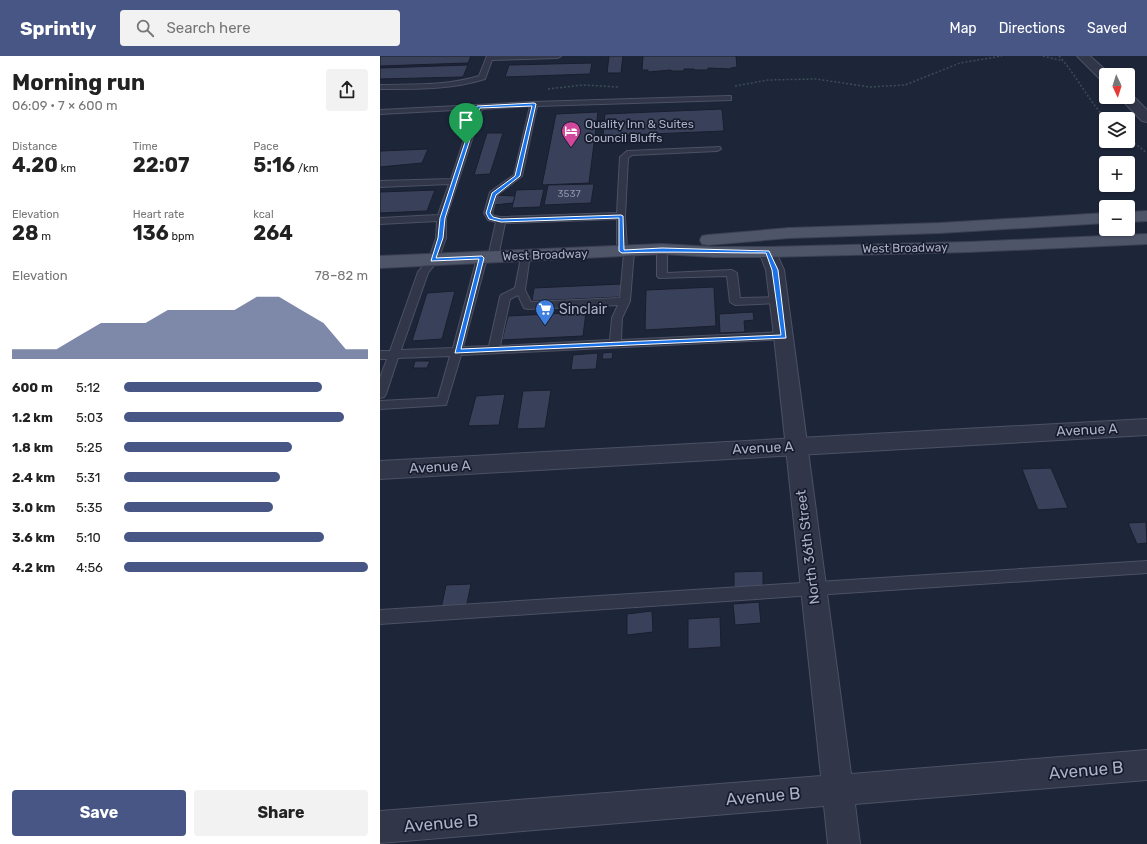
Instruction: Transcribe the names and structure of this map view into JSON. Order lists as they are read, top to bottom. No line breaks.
{"streets":{"main road":["West Broadway"],"street":["Avenue A","North 36th Street","Avenue B"]},"crossings":[["West Broadway","North 36th Street"],["Avenue A","North 36th Street"],["North 36th Street","Avenue B"]],"places":{"hotel":["Quality Inn & Suites Council Bluffs"],"supermarket":["Sinclair"]},"house_numbers":["3537"],"north":"bottom","page":{"header":"Sprintly","search":"Search here","nav":["Map","Directions","Saved"],"heading":["Morning run","06:09 · 7 × 600 m"],"map_buttons":["+","−"],"stats":[["Distance","4.20 km"],["Time","22:07"],["Pace","5:16 /km"],["Elevation","28 m"],["Heart rate","136 bpm"],["kcal","264"]],"chart":["Elevation","78–82 m"],"list":[{"name":"600 m","note":"5:12"},{"name":"1.2 km","note":"5:03"},{"name":"1.8 km","note":"5:25"},{"name":"2.4 km","note":"5:31"},{"name":"3.0 km","note":"5:35"},{"name":"3.6 km","note":"5:10"},{"name":"4.2 km","note":"4:56"}],"buttons":["Save","Share"]}}
